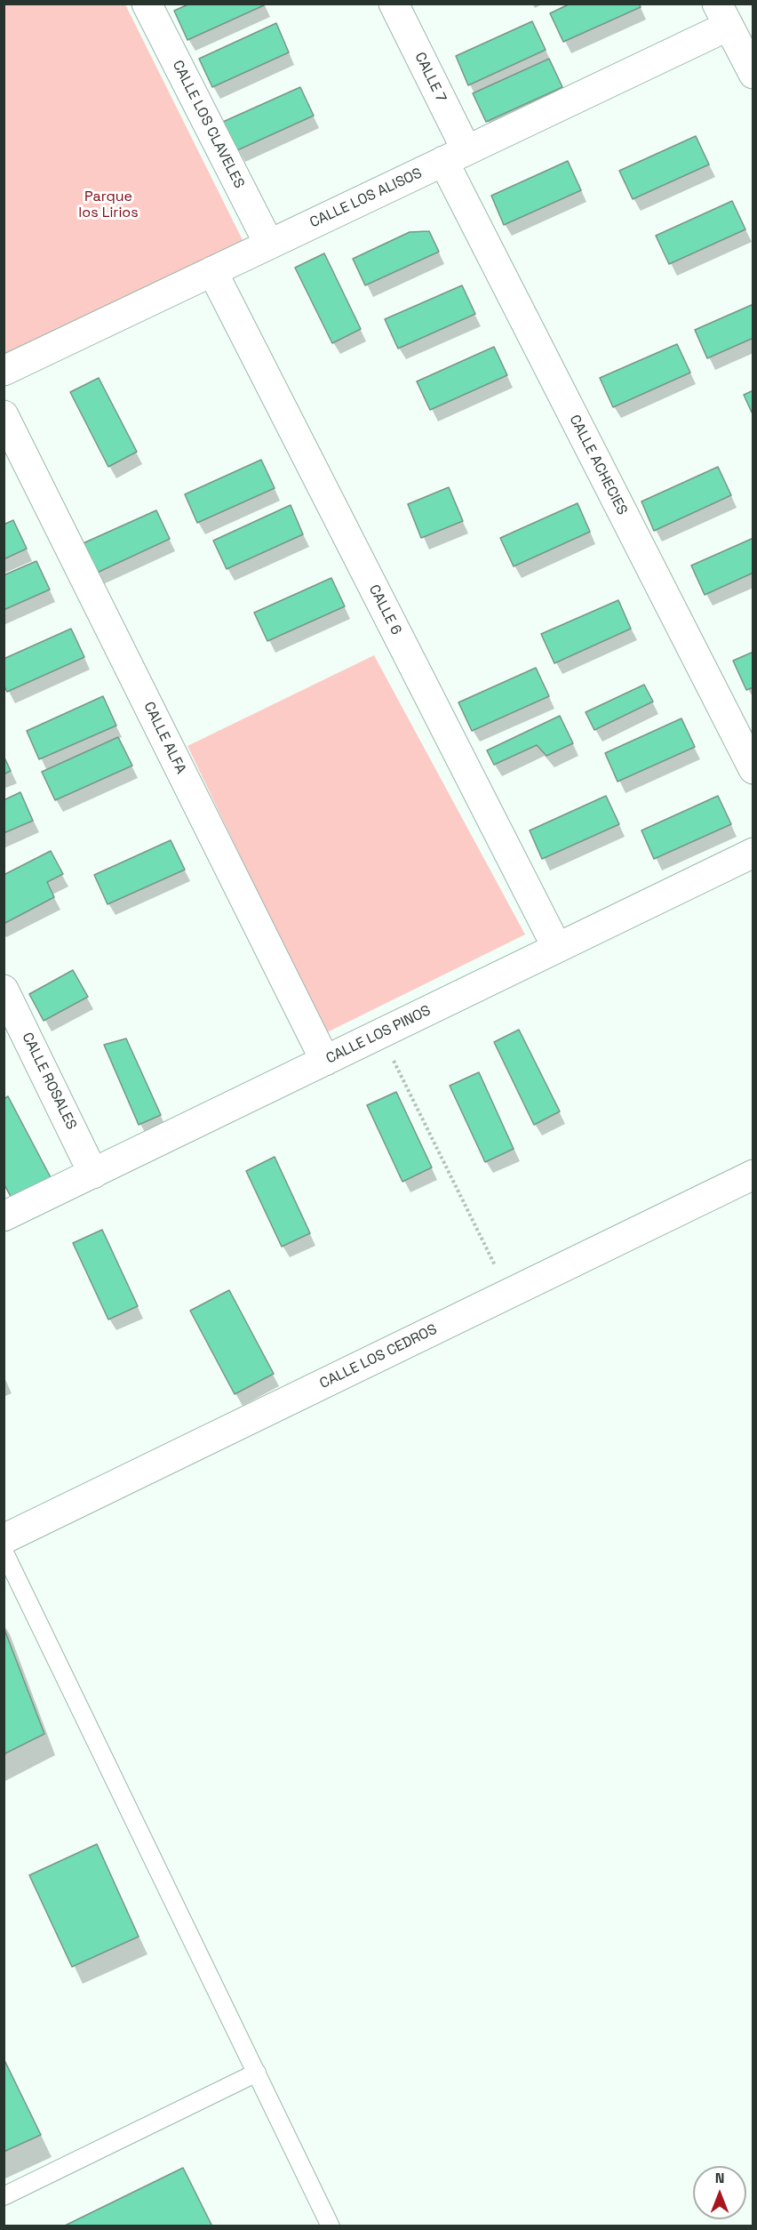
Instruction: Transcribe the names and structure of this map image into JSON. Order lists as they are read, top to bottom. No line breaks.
{"streets":{"street":["CALLE 7","CALLE LOS CLAVELES","CALLE LOS ALISOS","CALLE ACHECIES","CALLE 6","CALLE ALFA","CALLE LOS PINOS","CALLE ROSALES","CALLE LOS CEDROS"]},"crossings":[["CALLE 7","CALLE LOS ALISOS"],["CALLE 7","CALLE ACHECIES"],["CALLE LOS CLAVELES","CALLE LOS ALISOS"],["CALLE LOS ALISOS","CALLE ACHECIES"],["CALLE LOS ALISOS","CALLE 6"],["CALLE 6","CALLE LOS PINOS"],["CALLE ALFA","CALLE LOS PINOS"],["CALLE LOS PINOS","CALLE ROSALES"]],"parks":["Parque los Lirios"],"north":"top"}
